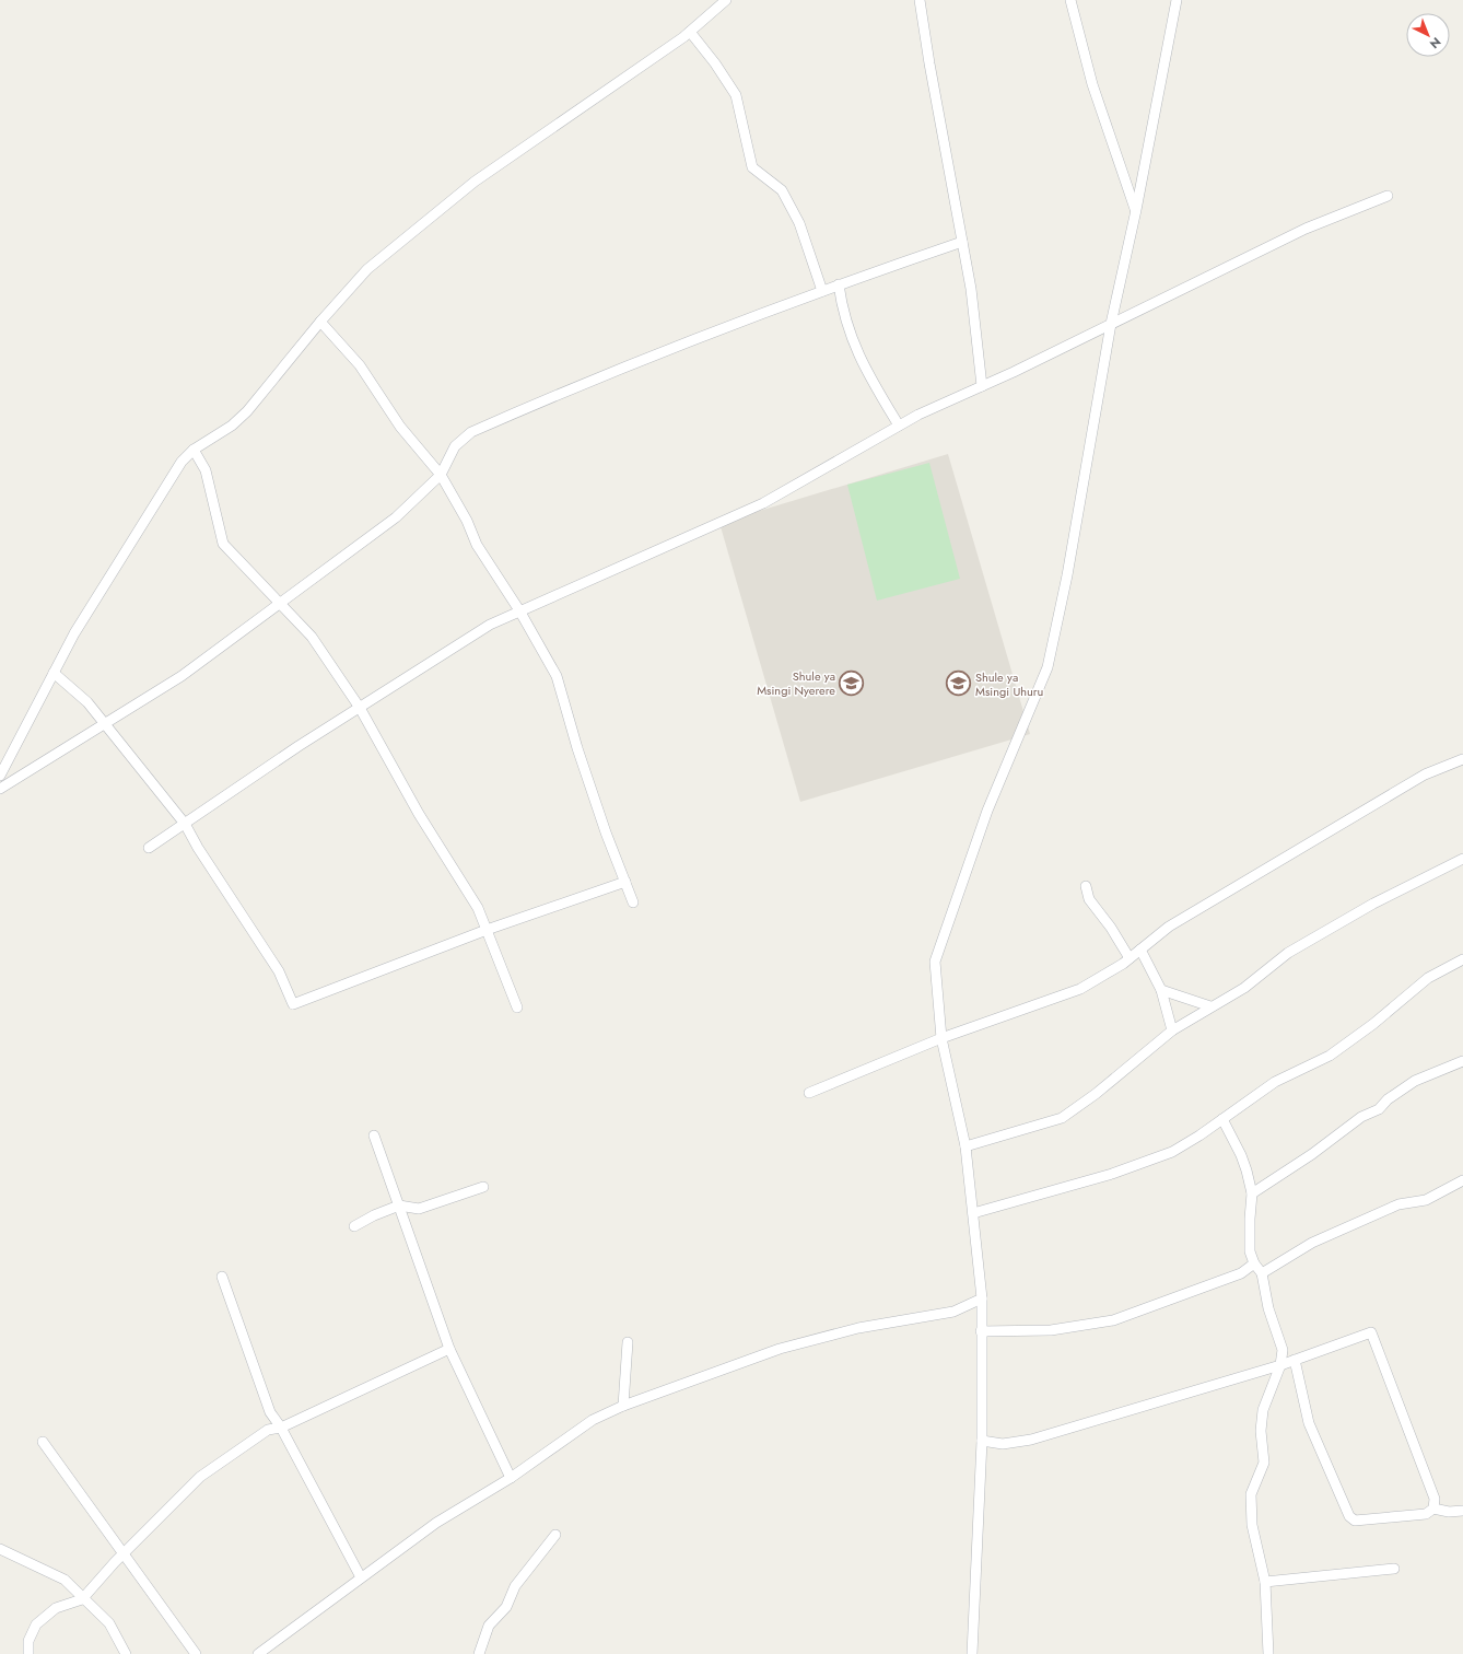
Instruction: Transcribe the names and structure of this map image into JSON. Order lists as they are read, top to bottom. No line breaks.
{"places":{"school or university":["Shule ya Msingi Nyerere","Shule ya Msingi Uhuru"]},"north":"bottom right"}
